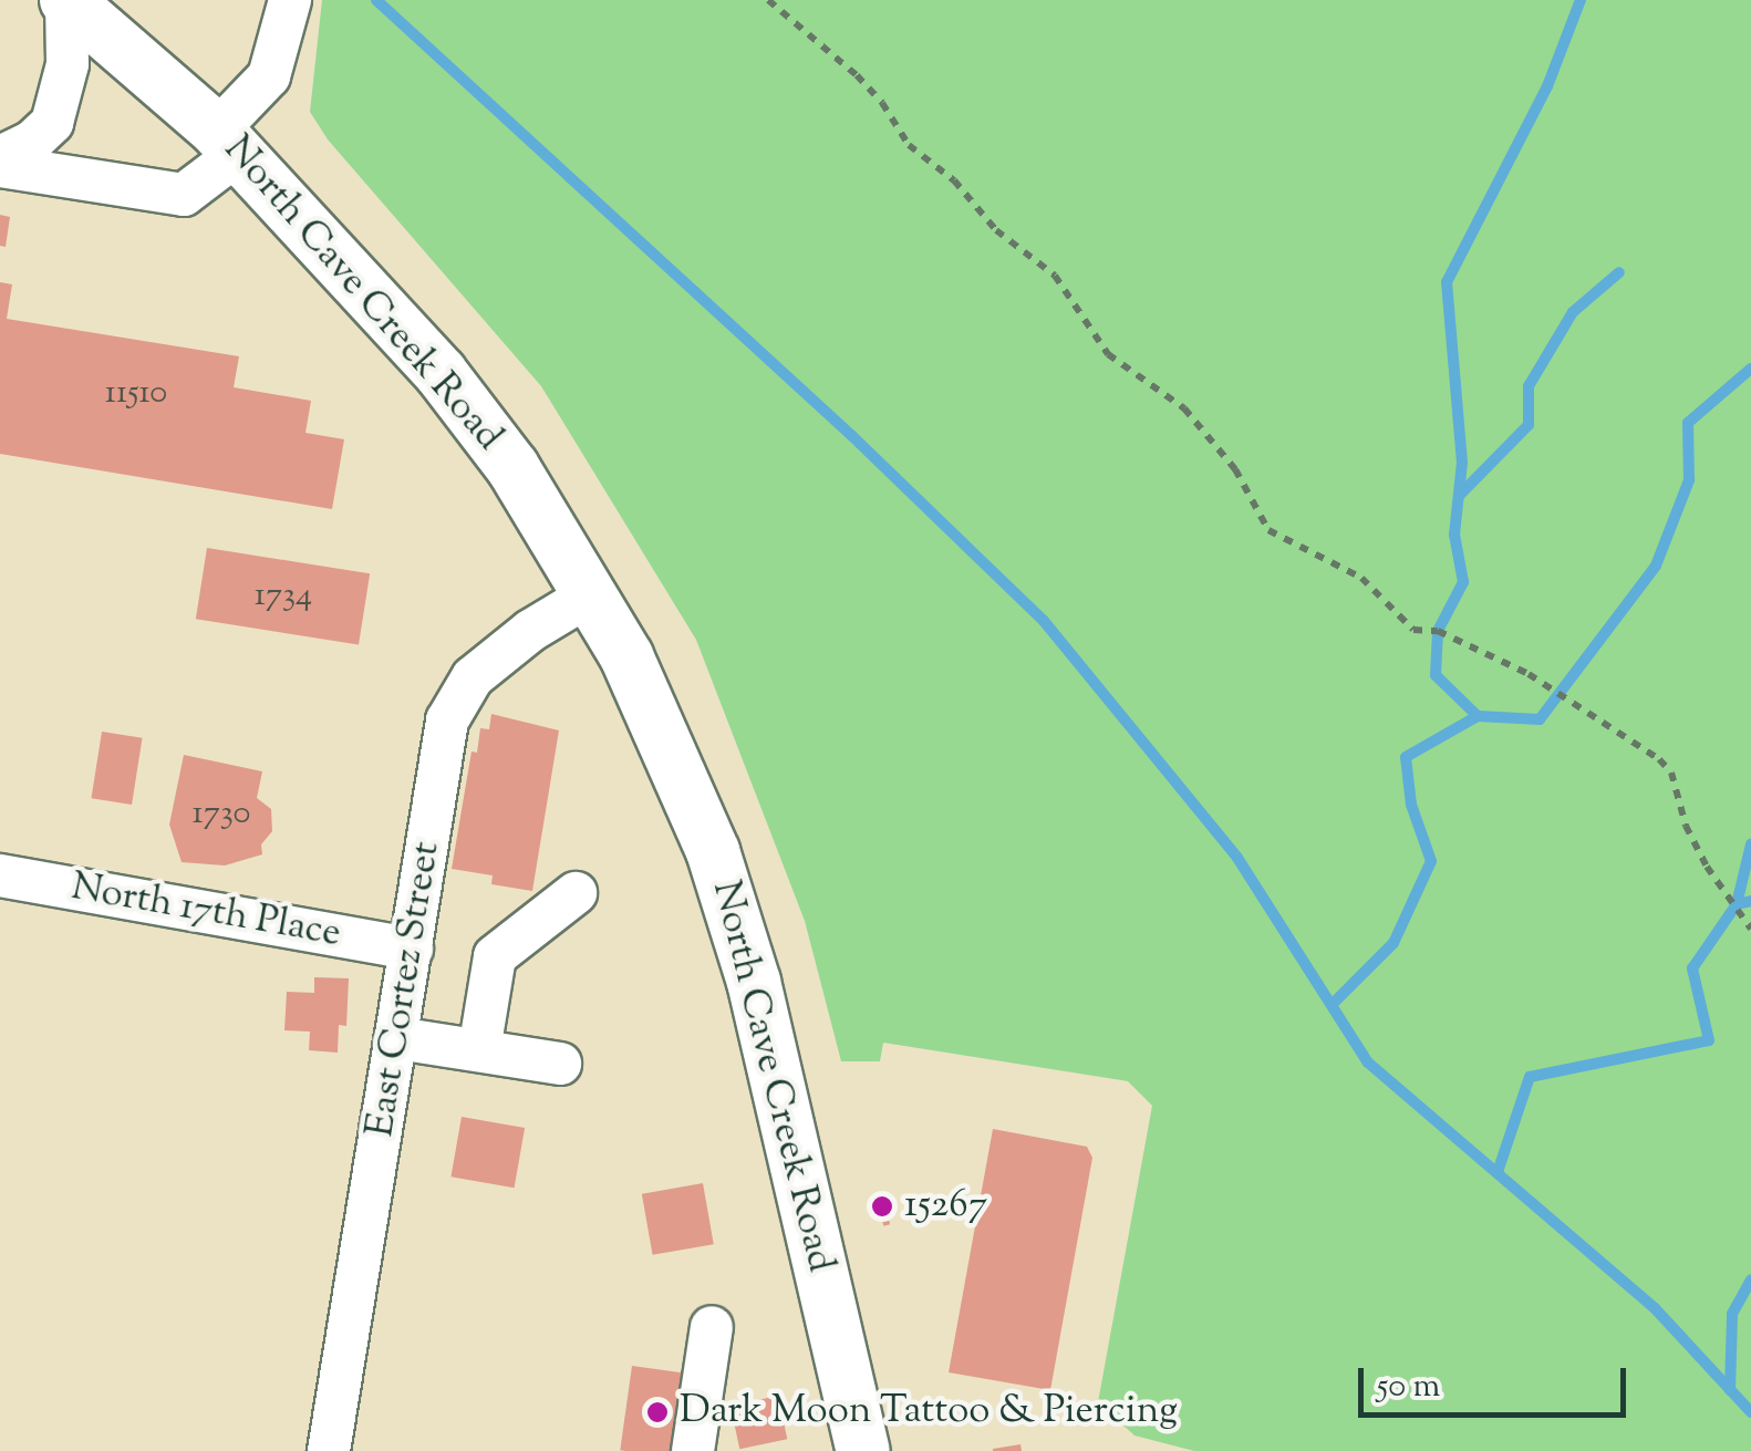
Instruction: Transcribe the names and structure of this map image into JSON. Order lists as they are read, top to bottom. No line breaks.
{"streets":{"main road":["North Cave Creek Road"],"street":["North 17th Place","East Cortez Street"]},"crossings":[["North Cave Creek Road","East Cortez Street"],["North 17th Place","East Cortez Street"]],"places":["15267","Dark Moon Tattoo & Piercing"],"house_numbers":["11510","1734","1730"],"scale_bar":"50 m"}
